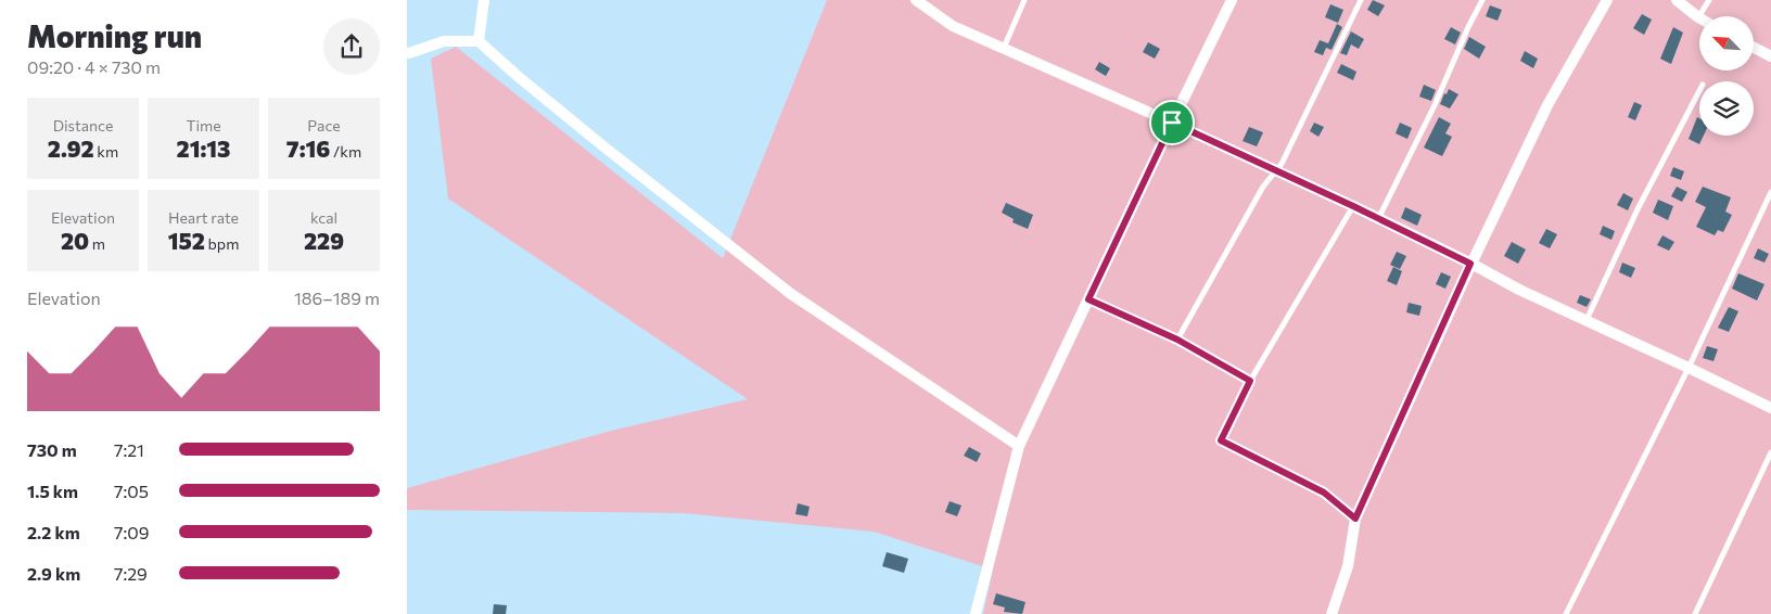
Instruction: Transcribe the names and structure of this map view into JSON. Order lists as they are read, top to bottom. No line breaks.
{"north":"top left","page":{"heading":["Morning run","09:20 · 4 × 730 m"],"stats":[["Distance","2.92 km"],["Time","21:13"],["Pace","7:16 /km"],["Elevation","20 m"],["Heart rate","152 bpm"],["kcal","229"]],"chart":["Elevation","186–189 m"],"list":[{"name":"730 m","note":"7:21"},{"name":"1.5 km","note":"7:05"},{"name":"2.2 km","note":"7:09"},{"name":"2.9 km","note":"7:29"}]}}
